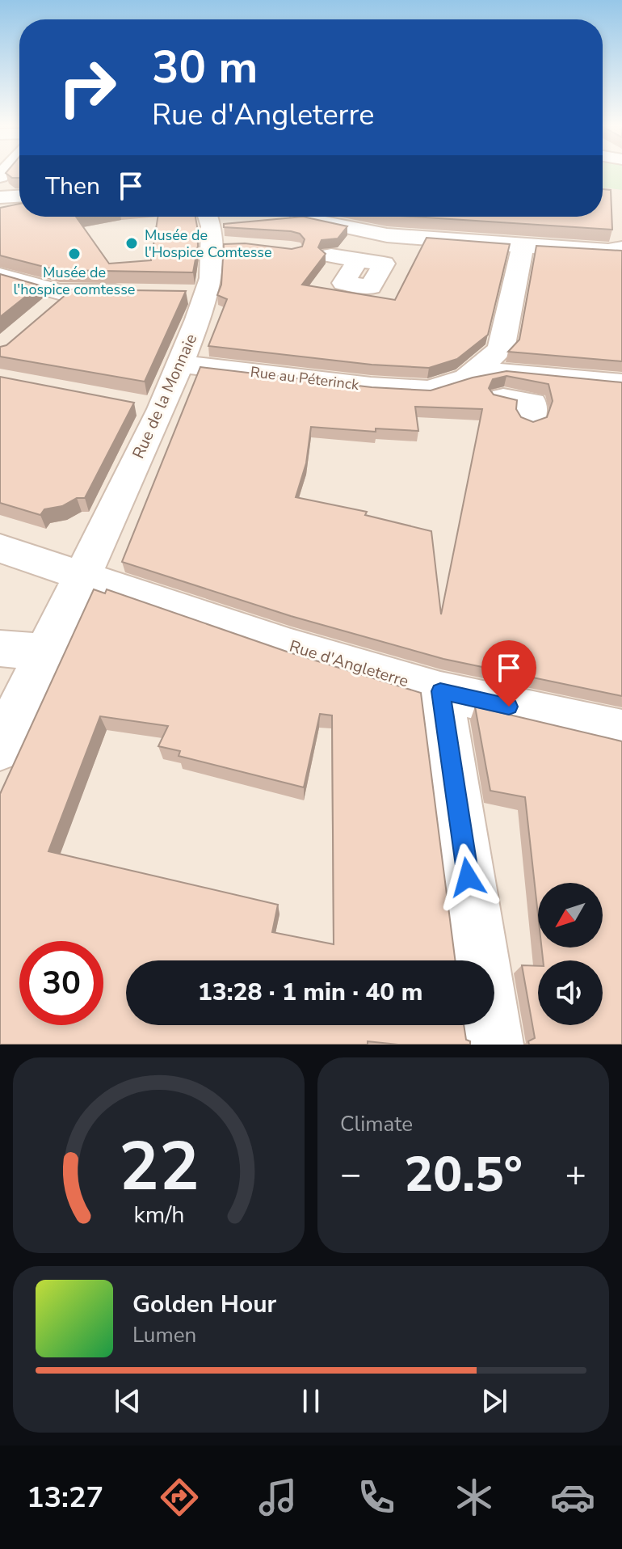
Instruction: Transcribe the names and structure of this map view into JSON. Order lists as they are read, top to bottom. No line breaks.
{"streets":{"street":["Rue au Péterinck","Rue de la Monnaie","Rue d'Angleterre"]},"crossings":[["Rue au Péterinck","Rue de la Monnaie"],["Rue de la Monnaie","Rue d'Angleterre"]],"places":["Musée de l'Hospice Comtesse","Musée de l'hospice comtesse"],"north":"bottom left","page":{"turn":["30 m","Rue d'Angleterre"],"then":"Then","limit":"30","trip":"13:28 · 1 min · 40 m","tile":"Climate","heat":["−","20.5°","+"],"song":["Golden Hour","Lumen"],"tabs":"13:27","gauge":["22","km/h"]}}
